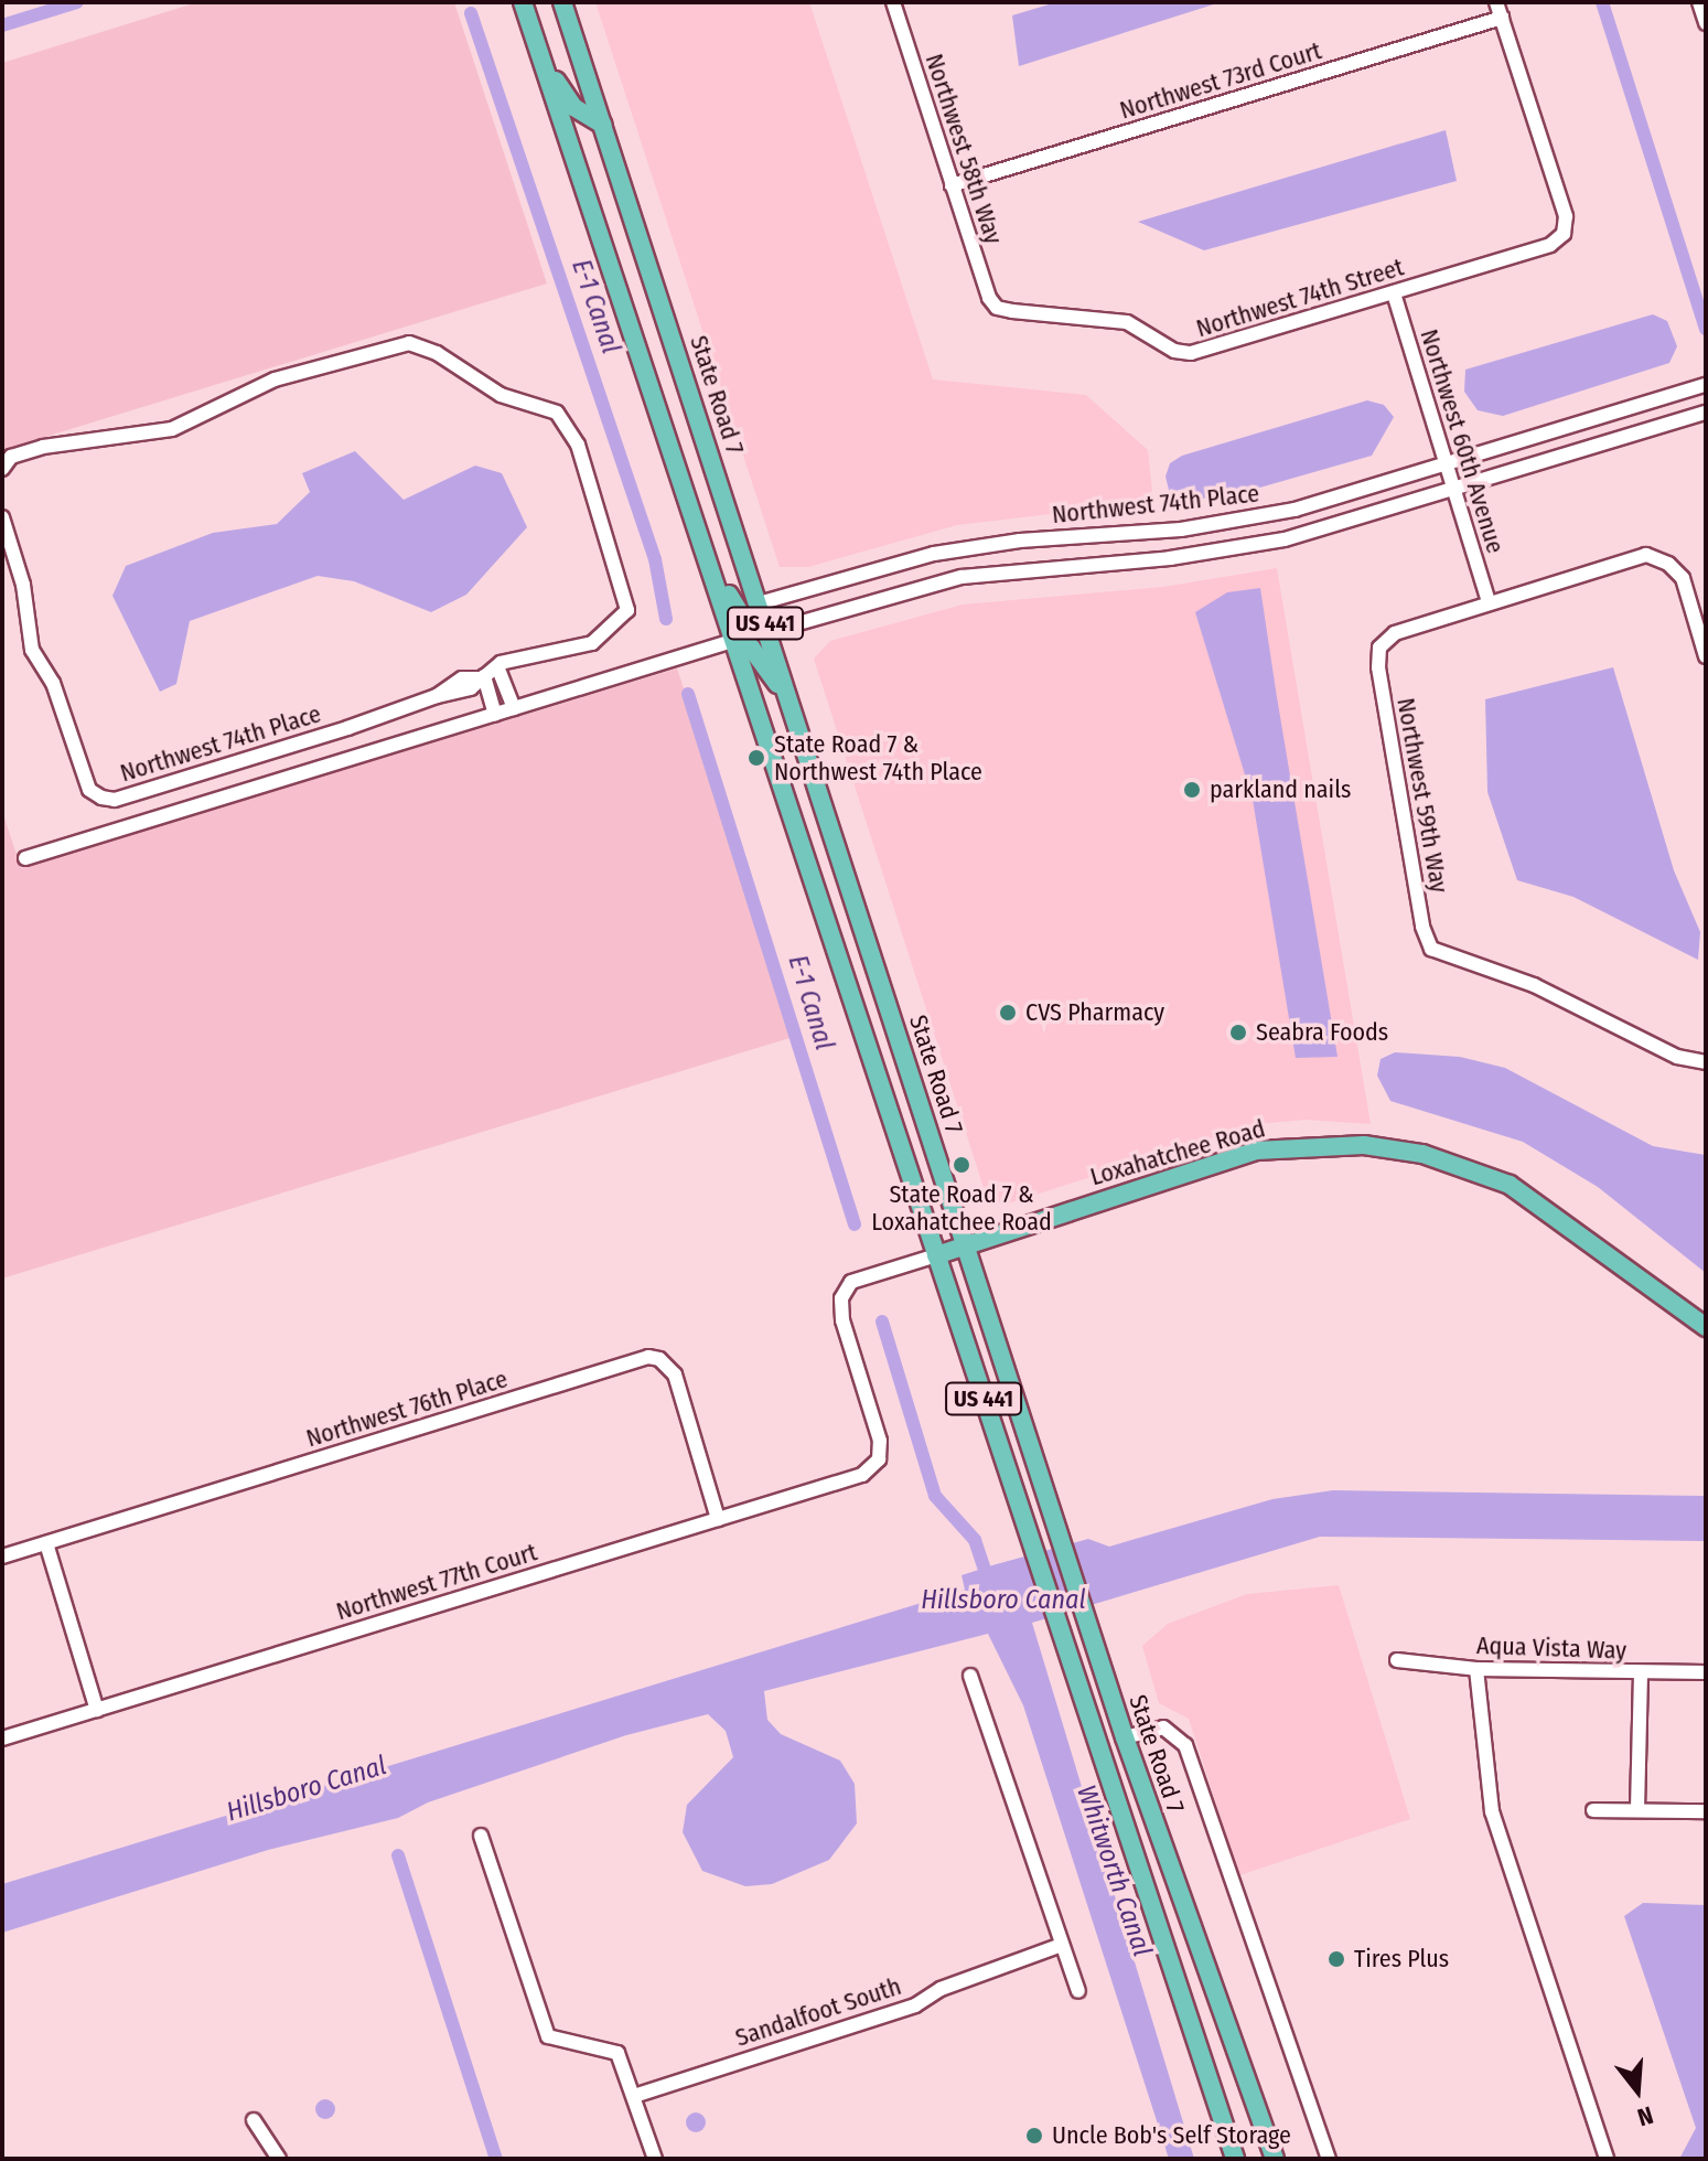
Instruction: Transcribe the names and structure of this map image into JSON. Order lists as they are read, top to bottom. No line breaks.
{"streets":{"main road":["State Road 7","US 441","Loxahatchee Road"],"street":["Northwest 73rd Court","Northwest 58th Way","Northwest 74th Street","Northwest 60th Avenue","Northwest 74th Place","Northwest 59th Way","Northwest 76th Place","Northwest 77th Court","Aqua Vista Way","Sandalfoot South"]},"crossings":[["Northwest 73rd Court","Northwest 58th Way"],["Northwest 73rd Court","Northwest 74th Street"],["Northwest 58th Way","Northwest 74th Street"],["Northwest 74th Street","Northwest 60th Avenue"],["State Road 7","Northwest 74th Place"],["State Road 7","Loxahatchee Road"],["Northwest 60th Avenue","Northwest 74th Place"],["Northwest 60th Avenue","Northwest 59th Way"],["US 441","Loxahatchee Road"],["US 441","Northwest 77th Court"],["Loxahatchee Road","Northwest 77th Court"],["Northwest 76th Place","Northwest 77th Court"]],"water":["E-1 Canal","Hillsboro Canal","Whitworth Canal"],"places":["State Road 7 & Northwest 74th Place","parkland nails","CVS Pharmacy","Seabra Foods","State Road 7 & Loxahatchee Road","Tires Plus","Uncle Bob's Self Storage"],"north":"bottom"}
